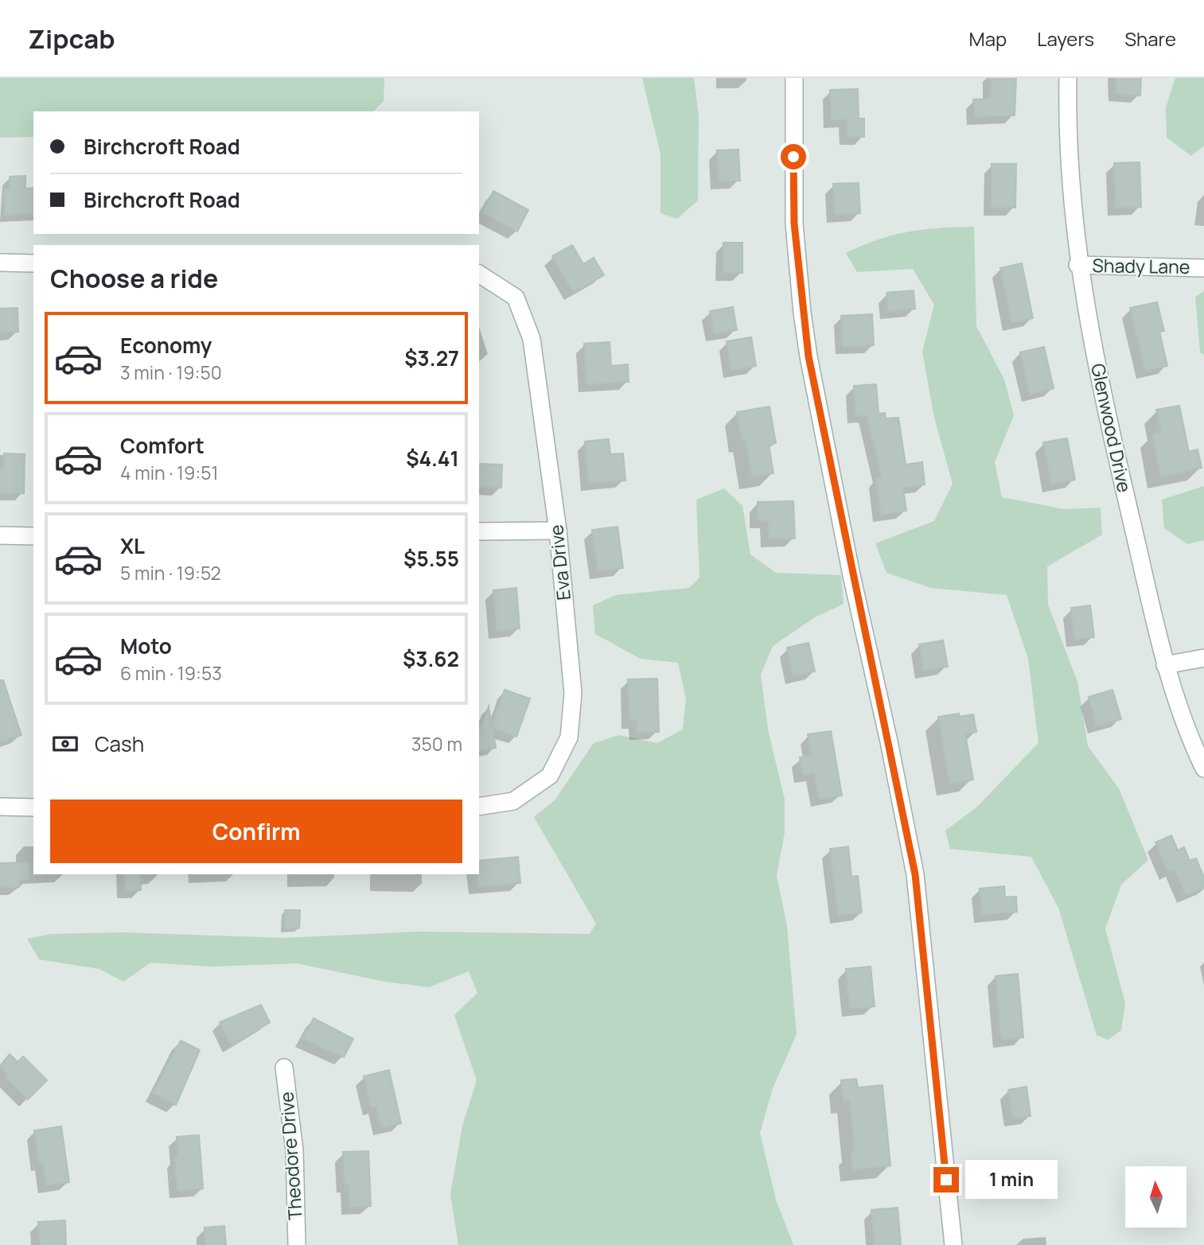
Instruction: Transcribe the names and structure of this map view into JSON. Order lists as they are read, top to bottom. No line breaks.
{"streets":{"street":["Shady Lane","Glenwood Drive","Eva Drive","Theodore Drive"]},"crossings":[["Shady Lane","Glenwood Drive"]],"north":"top","page":{"header":"Zipcab","nav":["Map","Layers","Share"],"banner":["Birchcroft Road","Birchcroft Road"],"heading":"Choose a ride","list":[{"name":"Economy","note":"3 min · 19:50","value":"$3.27"},{"name":"Comfort","note":"4 min · 19:51","value":"$4.41"},{"name":"XL","note":"5 min · 19:52","value":"$5.55"},{"name":"Moto","note":"6 min · 19:53","value":"$3.62"}],"pay":["Cash","350 m"],"buttons":"Confirm","bubble":"1 min"}}
